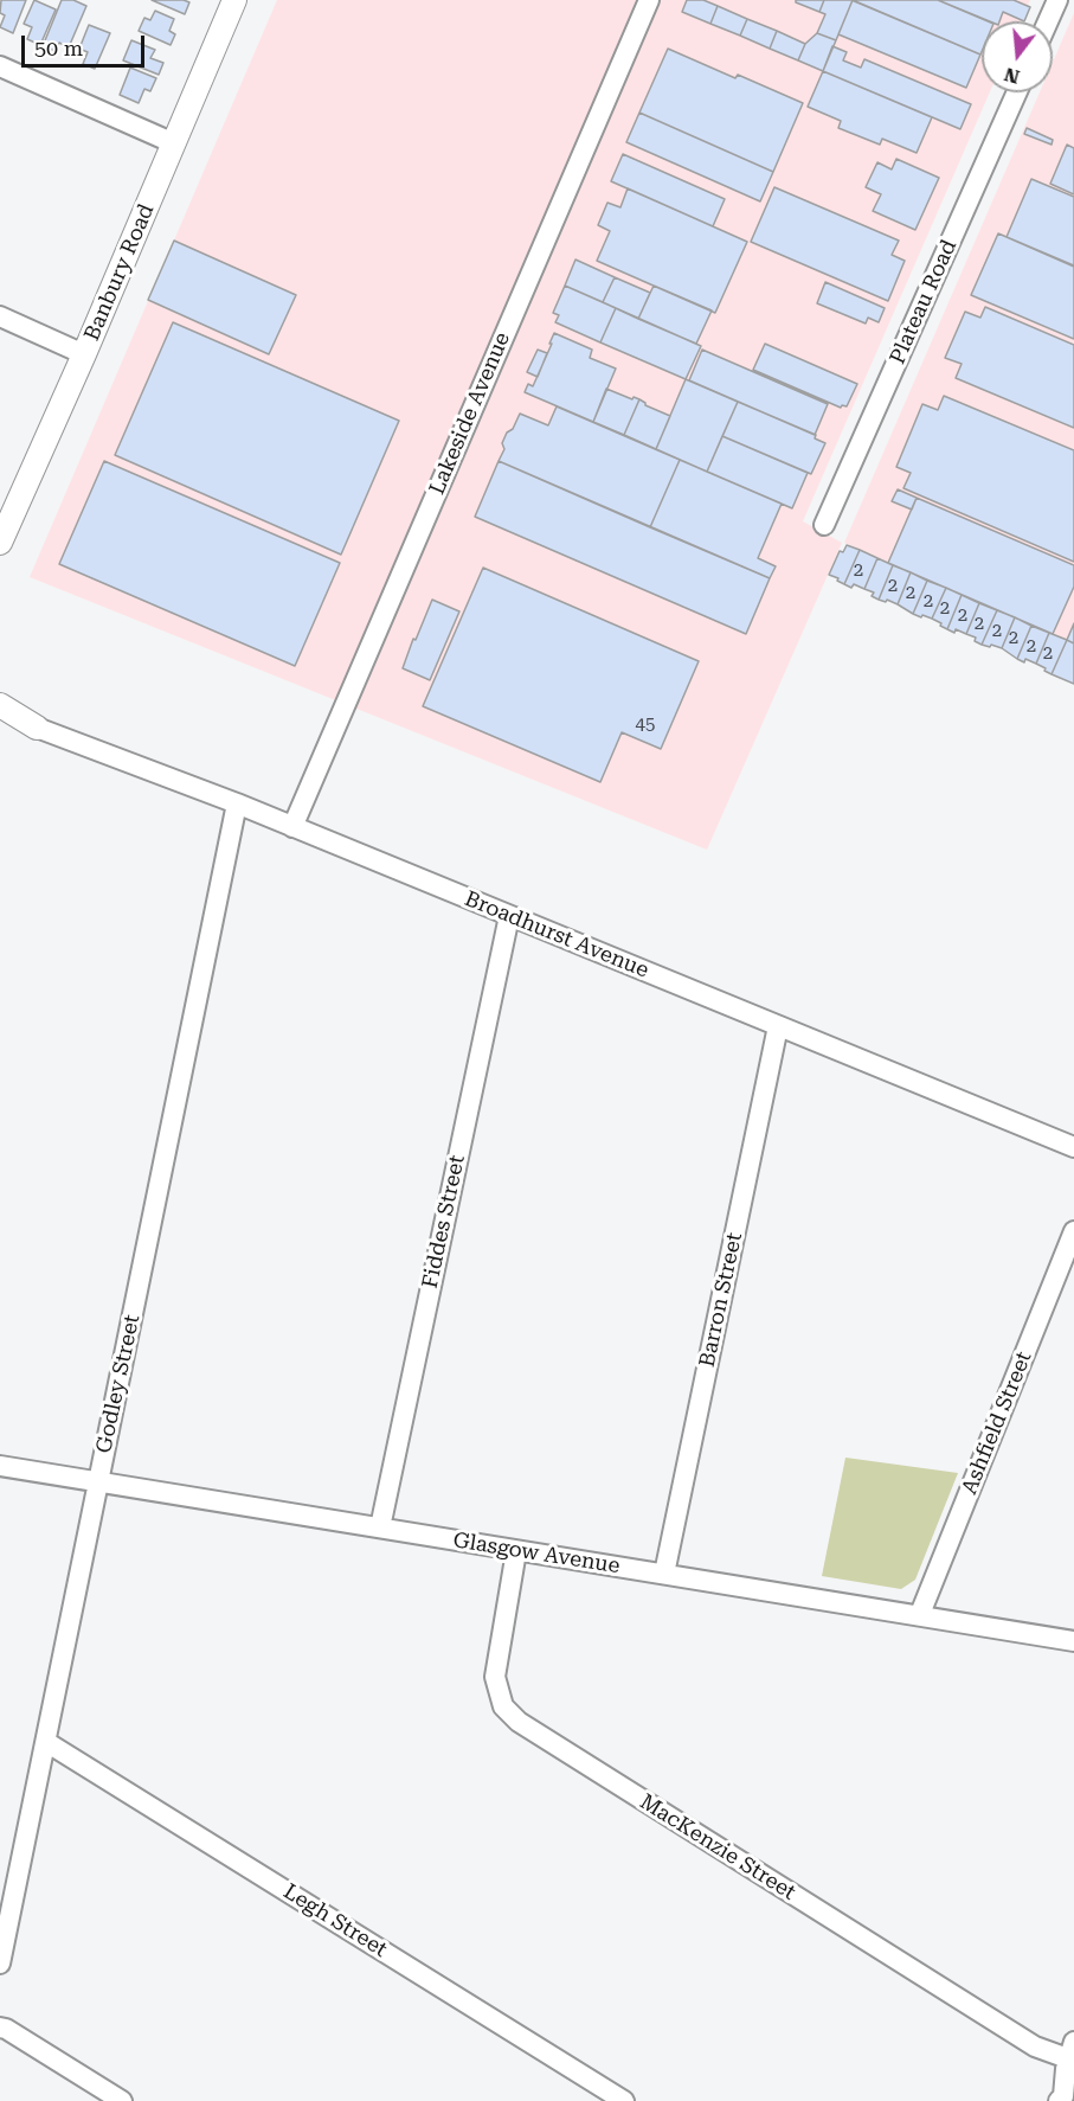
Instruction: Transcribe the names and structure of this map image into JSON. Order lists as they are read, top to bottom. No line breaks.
{"streets":{"street":["Banbury Road","Plateau Road","Lakeside Avenue","Broadhurst Avenue","Fiddes Street","Barron Street","Godley Street","Ashfield Street","Glasgow Avenue","MacKenzie Street","Legh Street"]},"crossings":[["Lakeside Avenue","Broadhurst Avenue"],["Broadhurst Avenue","Fiddes Street"],["Broadhurst Avenue","Barron Street"],["Broadhurst Avenue","Godley Street"],["Fiddes Street","Glasgow Avenue"],["Barron Street","Glasgow Avenue"],["Godley Street","Glasgow Avenue"],["Godley Street","Legh Street"],["Ashfield Street","Glasgow Avenue"],["Glasgow Avenue","MacKenzie Street"]],"house_numbers":["2","2","2","2","2","2","2","2","2","2","2","45"],"scale_bar":"50 m","north":"bottom"}
